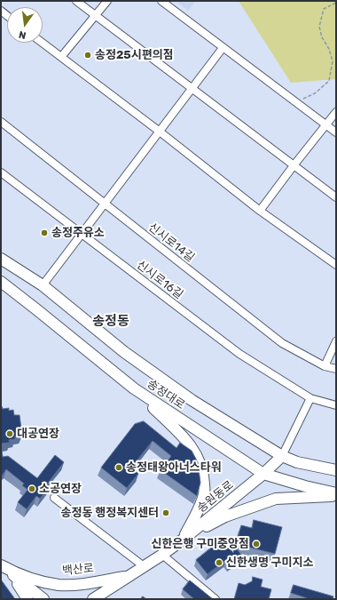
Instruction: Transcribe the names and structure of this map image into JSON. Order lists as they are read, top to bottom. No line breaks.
{"streets":{"street":["신시로14길","신시로16길","송정대로","송원동로","백산로"]},"crossings":[["송정대로","송원동로"],["송원동로","백산로"]],"districts":["송정동"],"places":["송정25시편의점","송정주유소","대공연장","송정태왕아너스타워","소공연장","송정동 행정복지센터","신한은행 구미중앙점","신한생명 구미지소"],"north":"bottom"}
